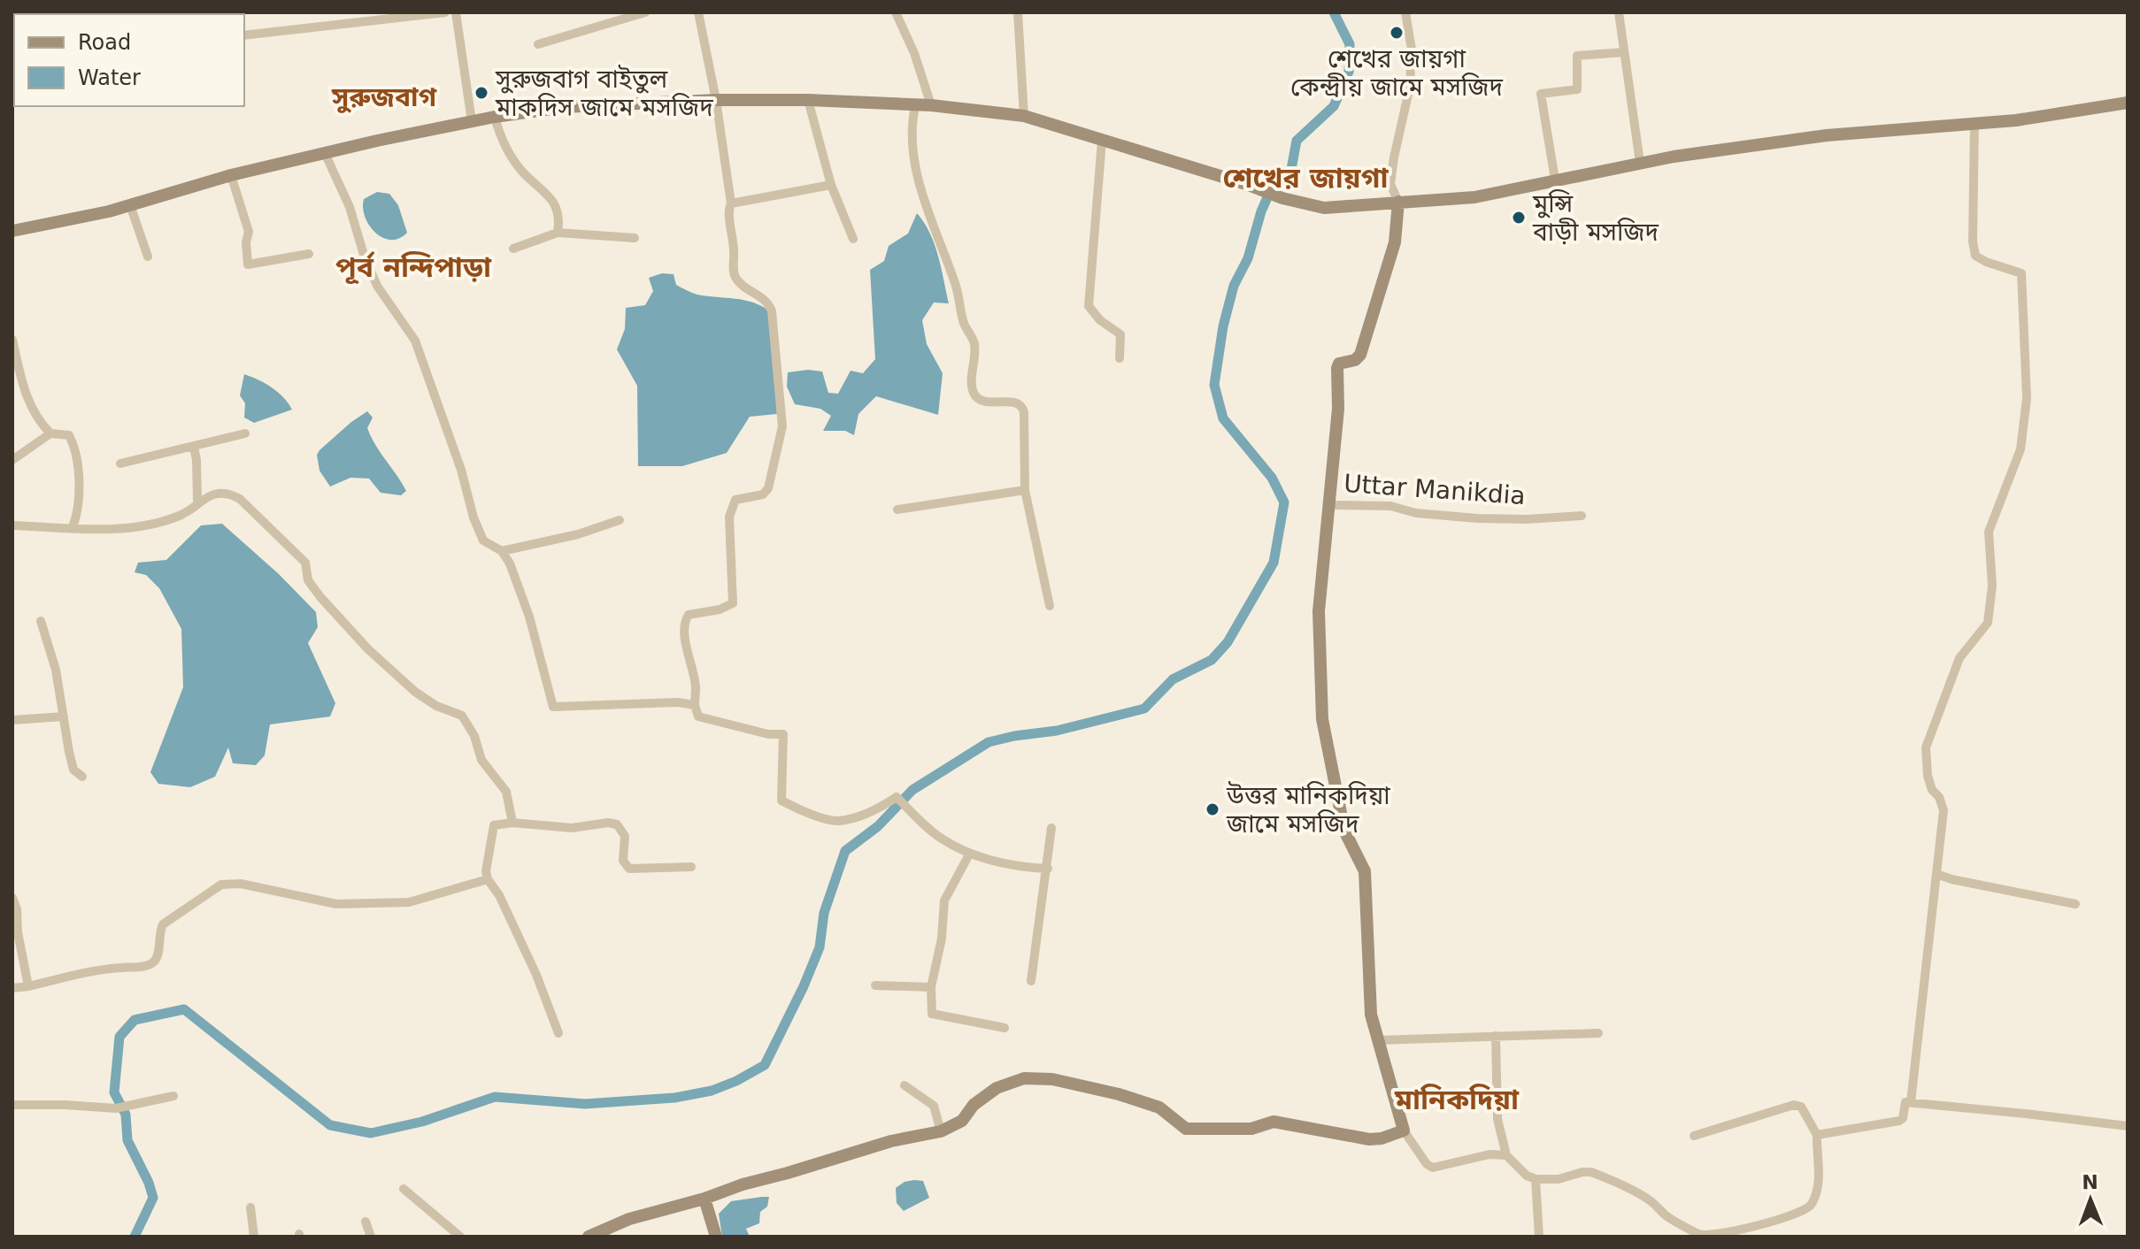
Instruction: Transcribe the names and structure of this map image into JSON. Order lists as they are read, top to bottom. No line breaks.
{"streets":{"main road":["Uttar Manikdia"]},"districts":["সুরুজবাগ","শেখের জায়গা","পূর্ব নন্দিপাড়া","মানিকদিয়া"],"places":["শেখের জায়গা কেন্দ্রীয় জামে মসজিদ","সুরুজবাগ বাইতুল মাকদিস জামে মসজিদ","মুন্সি বাড়ী মসজিদ","উত্তর মানিকদিয়া জামে মসজিদ"],"legend":["Road","Water"],"north":"top"}
